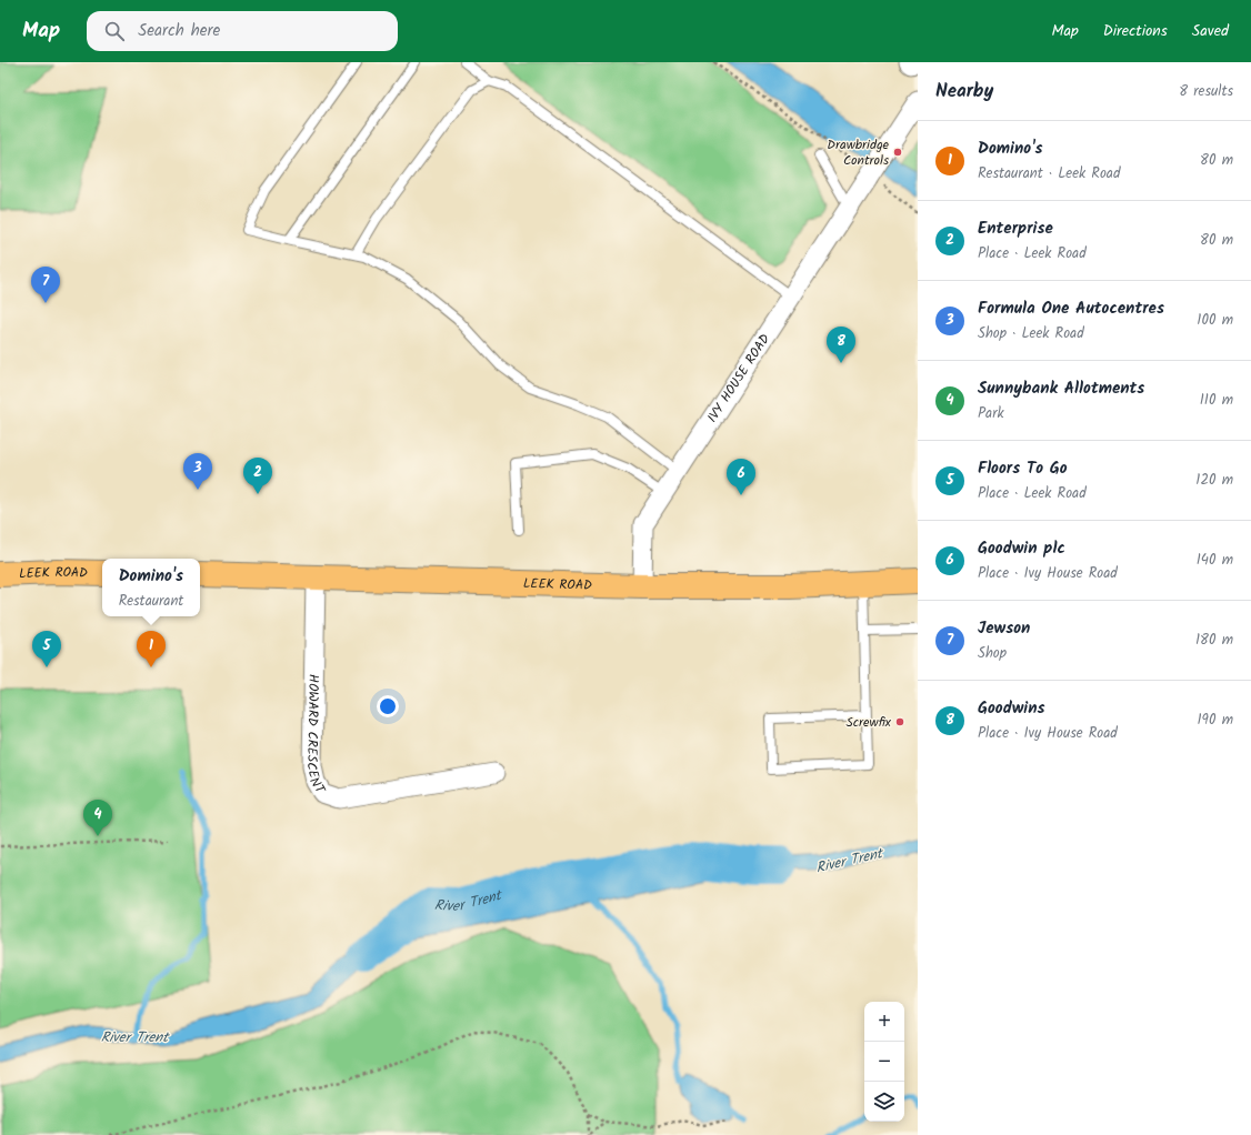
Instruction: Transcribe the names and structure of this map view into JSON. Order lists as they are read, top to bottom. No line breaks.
{"streets":{"highway":["LEEK ROAD"],"street":["IVY HOUSE ROAD","HOWARD CRESCENT"]},"crossings":[["IVY HOUSE ROAD","LEEK ROAD"],["LEEK ROAD","HOWARD CRESCENT"]],"water":["River Trent"],"places":["Drawbridge Controls","Screwfix"],"page":{"header":"Map","search":"Search here","nav":["Map","Directions","Saved"],"heading":["Nearby","8 results"],"list":[{"mark":"1","name":"Domino's","note":"Restaurant · Leek Road","value":"80 m"},{"mark":"2","name":"Enterprise","note":"Place · Leek Road","value":"80 m"},{"mark":"3","name":"Formula One Autocentres","note":"Shop · Leek Road","value":"100 m"},{"mark":"4","name":"Sunnybank Allotments","note":"Park","value":"110 m"},{"mark":"5","name":"Floors To Go","note":"Place · Leek Road","value":"120 m"},{"mark":"6","name":"Goodwin plc","note":"Place · Ivy House Road","value":"140 m"},{"mark":"7","name":"Jewson","note":"Shop","value":"180 m"},{"mark":"8","name":"Goodwins","note":"Place · Ivy House Road","value":"190 m"}],"pins":["7","8","3","2","6","1","5","4"],"popup":["Domino's","Restaurant"],"map_buttons":["+","−"]}}
